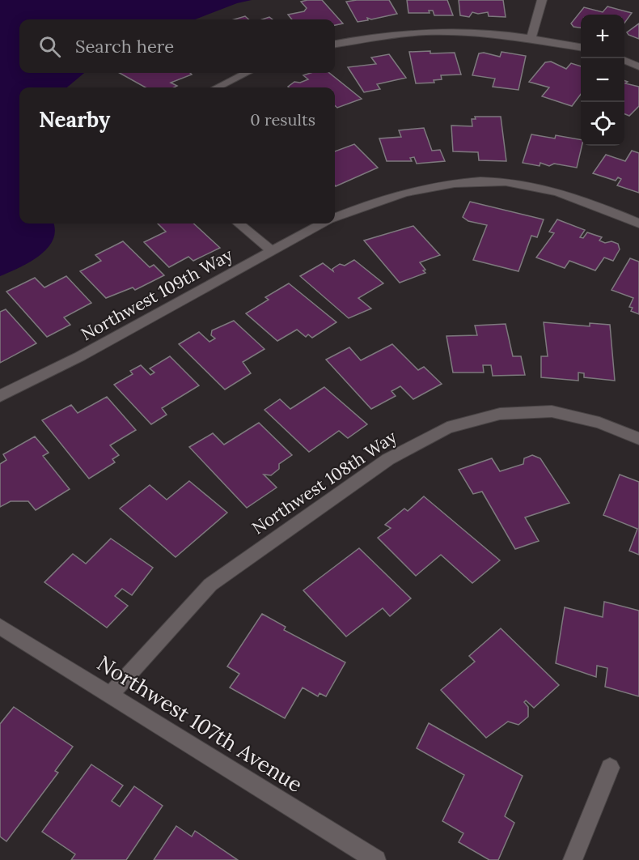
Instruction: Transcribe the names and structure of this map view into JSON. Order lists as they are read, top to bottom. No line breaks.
{"streets":{"street":["Northwest 109th Way","Northwest 108th Way","Northwest 107th Avenue"]},"crossings":[["Northwest 108th Way","Northwest 107th Avenue"]],"page":{"map_buttons":["+","−"],"search":"Search here","heading":["Nearby","0 results"]}}
